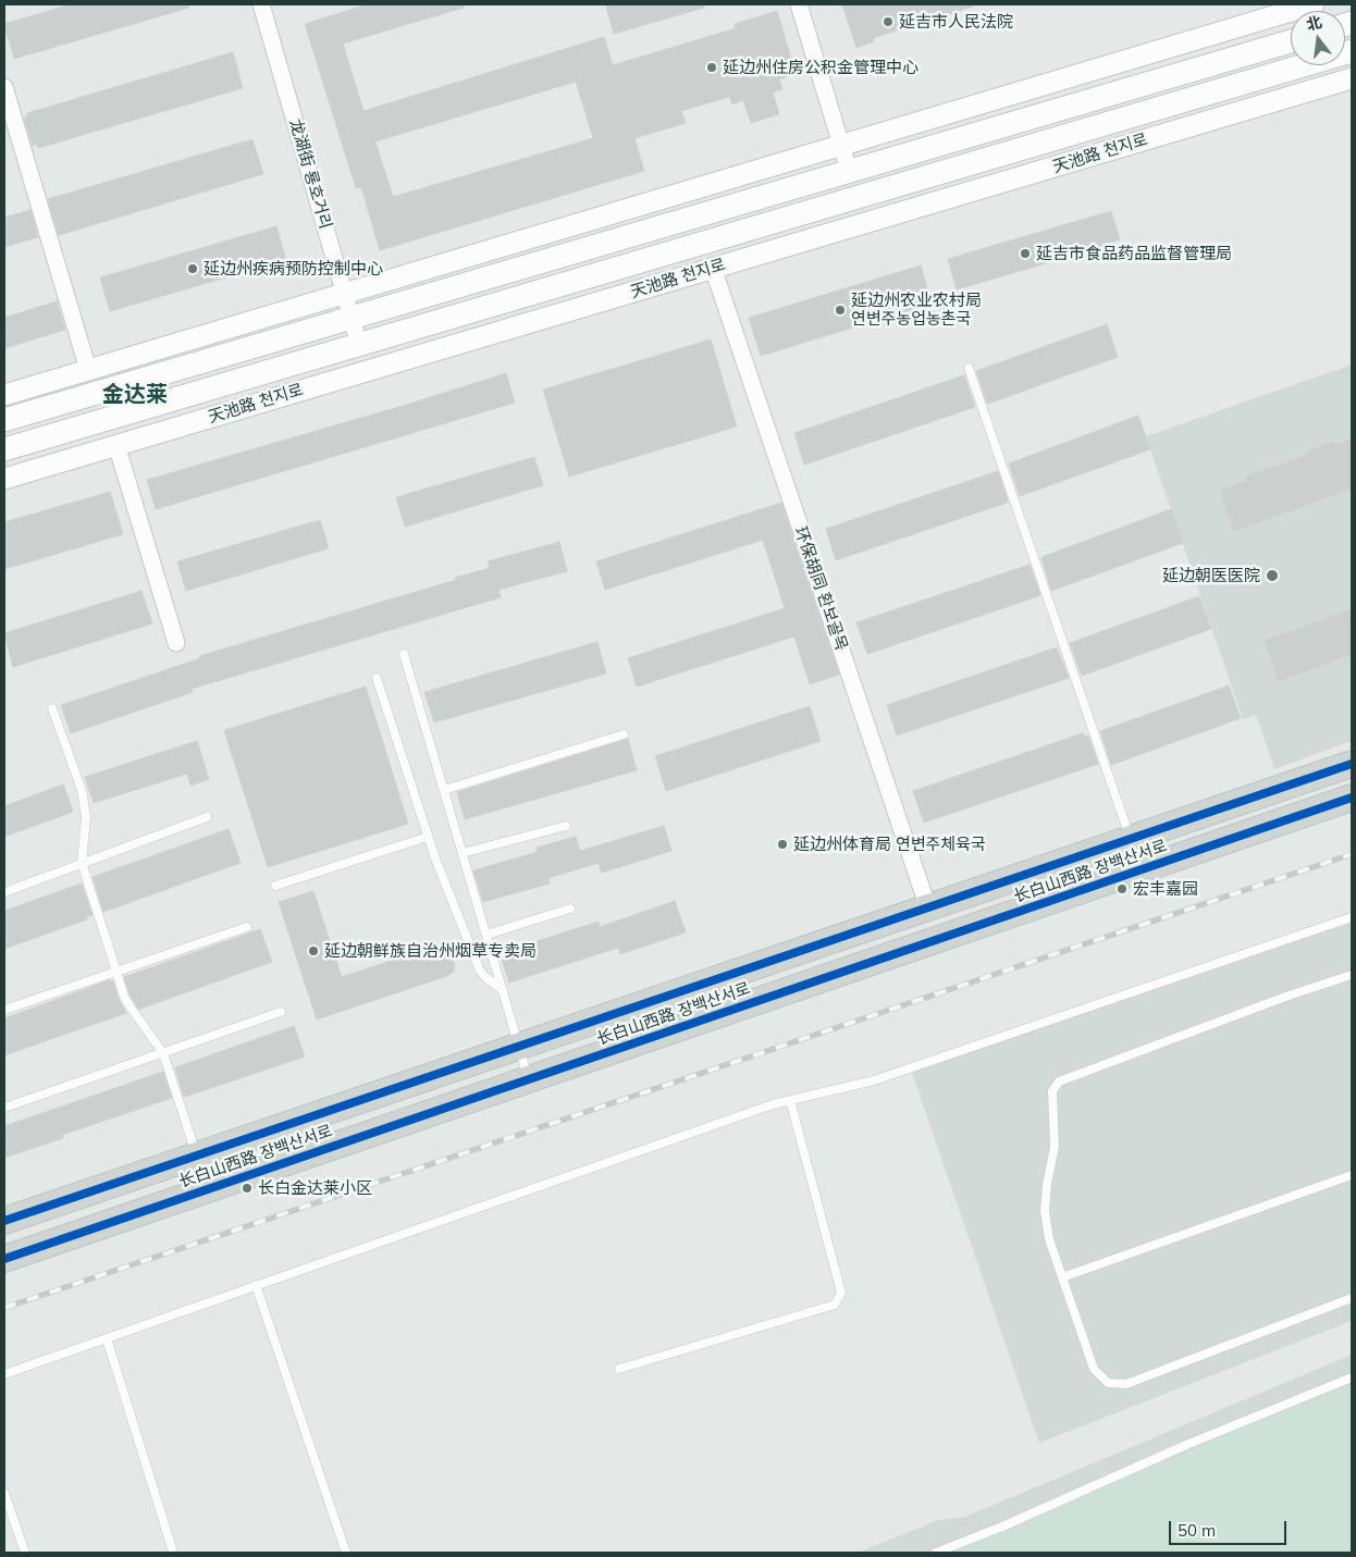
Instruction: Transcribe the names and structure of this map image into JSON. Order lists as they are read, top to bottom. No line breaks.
{"streets":{"main road":["天池路 천지로","长白山西路 장백산서로"],"street":["龙湖街 룡호거리","环保胡同 환보골목"]},"crossings":[["天池路 천지로","龙湖街 룡호거리"],["天池路 천지로","环保胡同 환보골목"],["环保胡同 환보골목","长白山西路 장백산서로"]],"districts":["金达莱"],"places":["延吉市人民法院","延边州住房公积金管理中心","延吉市食品药品监督管理局","延边州疾病预防控制中心","延边州农业农村局 연변주농업농촌국","延边朝医医院","延边州体育局 연변주체육국","宏丰嘉园","延边朝鲜族自治州烟草专卖局","长白金达莱小区"],"scale_bar":"50 m","north":"top"}
